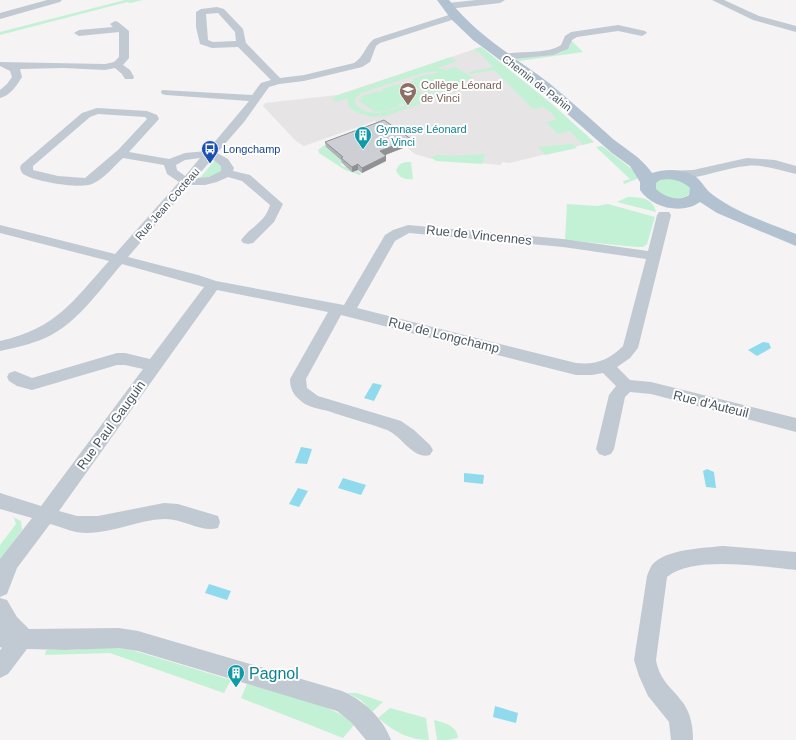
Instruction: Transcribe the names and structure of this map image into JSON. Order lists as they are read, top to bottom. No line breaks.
{"streets":{"main road":["Chemin de Pahin"],"street":["Rue Jean Cocteau","Rue de Vincennes","Rue de Longchamp","Rue d'Auteuil","Rue Paul Gauguin"]},"crossings":[["Chemin de Pahin","Rue Jean Cocteau"],["Rue Jean Cocteau","Rue de Longchamp"],["Rue de Vincennes","Rue de Longchamp"],["Rue de Longchamp","Rue Paul Gauguin"]],"places":{"school or university":["Collège Léonard de Vinci"],"building":["Gymnase Léonard de Vinci","Pagnol"],"bus stop":["Longchamp"]}}
